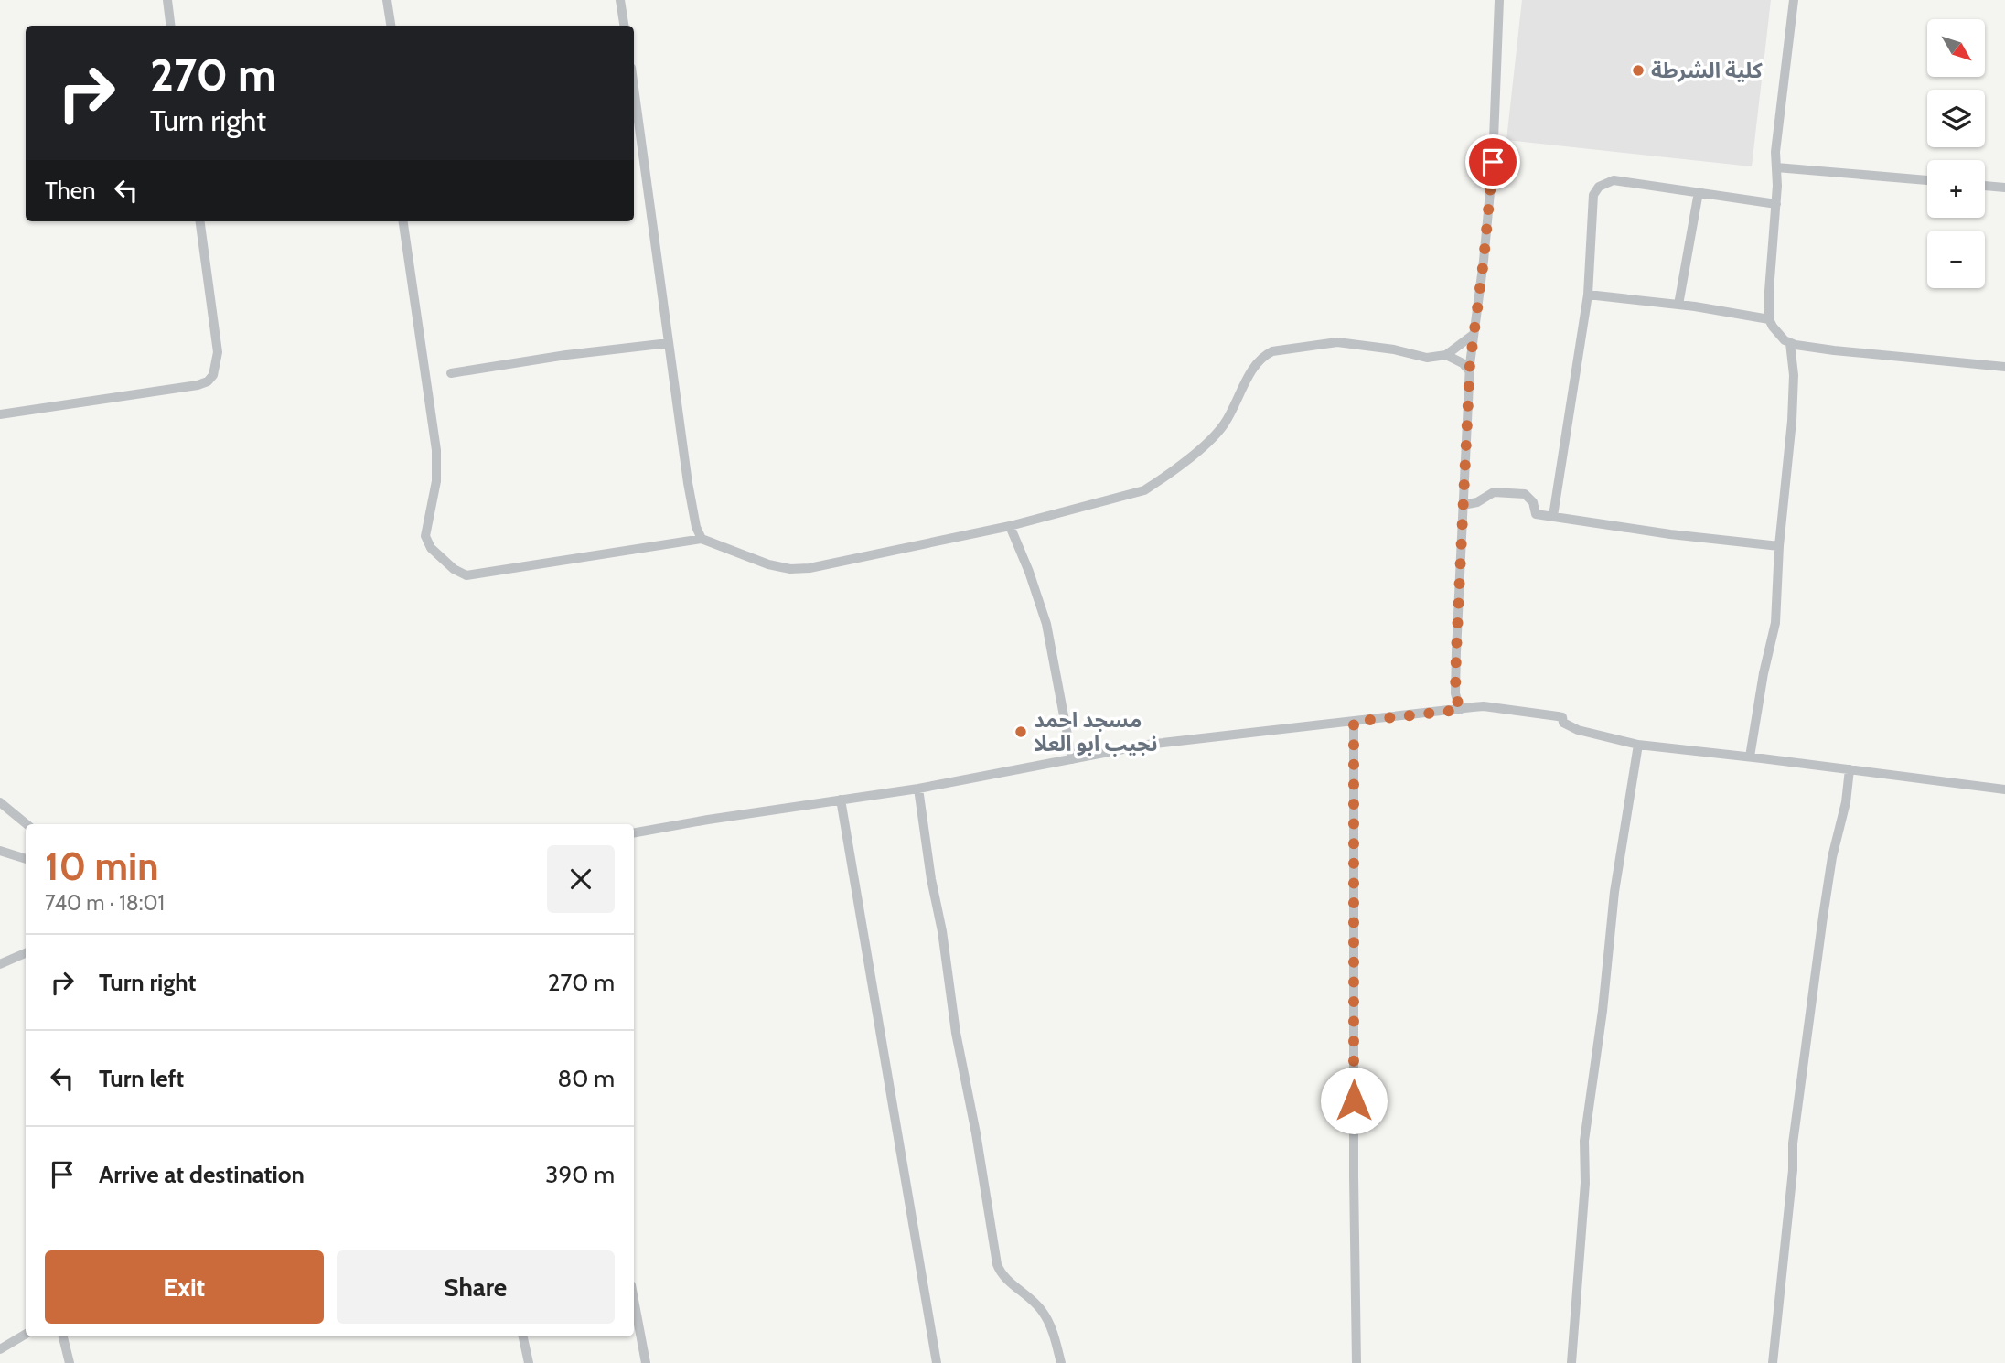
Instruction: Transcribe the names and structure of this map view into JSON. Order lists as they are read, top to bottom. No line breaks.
{"places":["كلية الشرطة","مسجد احمد نجيب ابو العلا"],"north":"bottom right","page":{"map_buttons":["+","−"],"turn":["270 m","Turn right"],"then":"Then","heading":["10 min","740 m · 18:01"],"list":[{"name":"Turn right","value":"270 m"},{"name":"Turn left","value":"80 m"},{"name":"Arrive at destination","value":"390 m"}],"buttons":["Exit","Share"]}}
